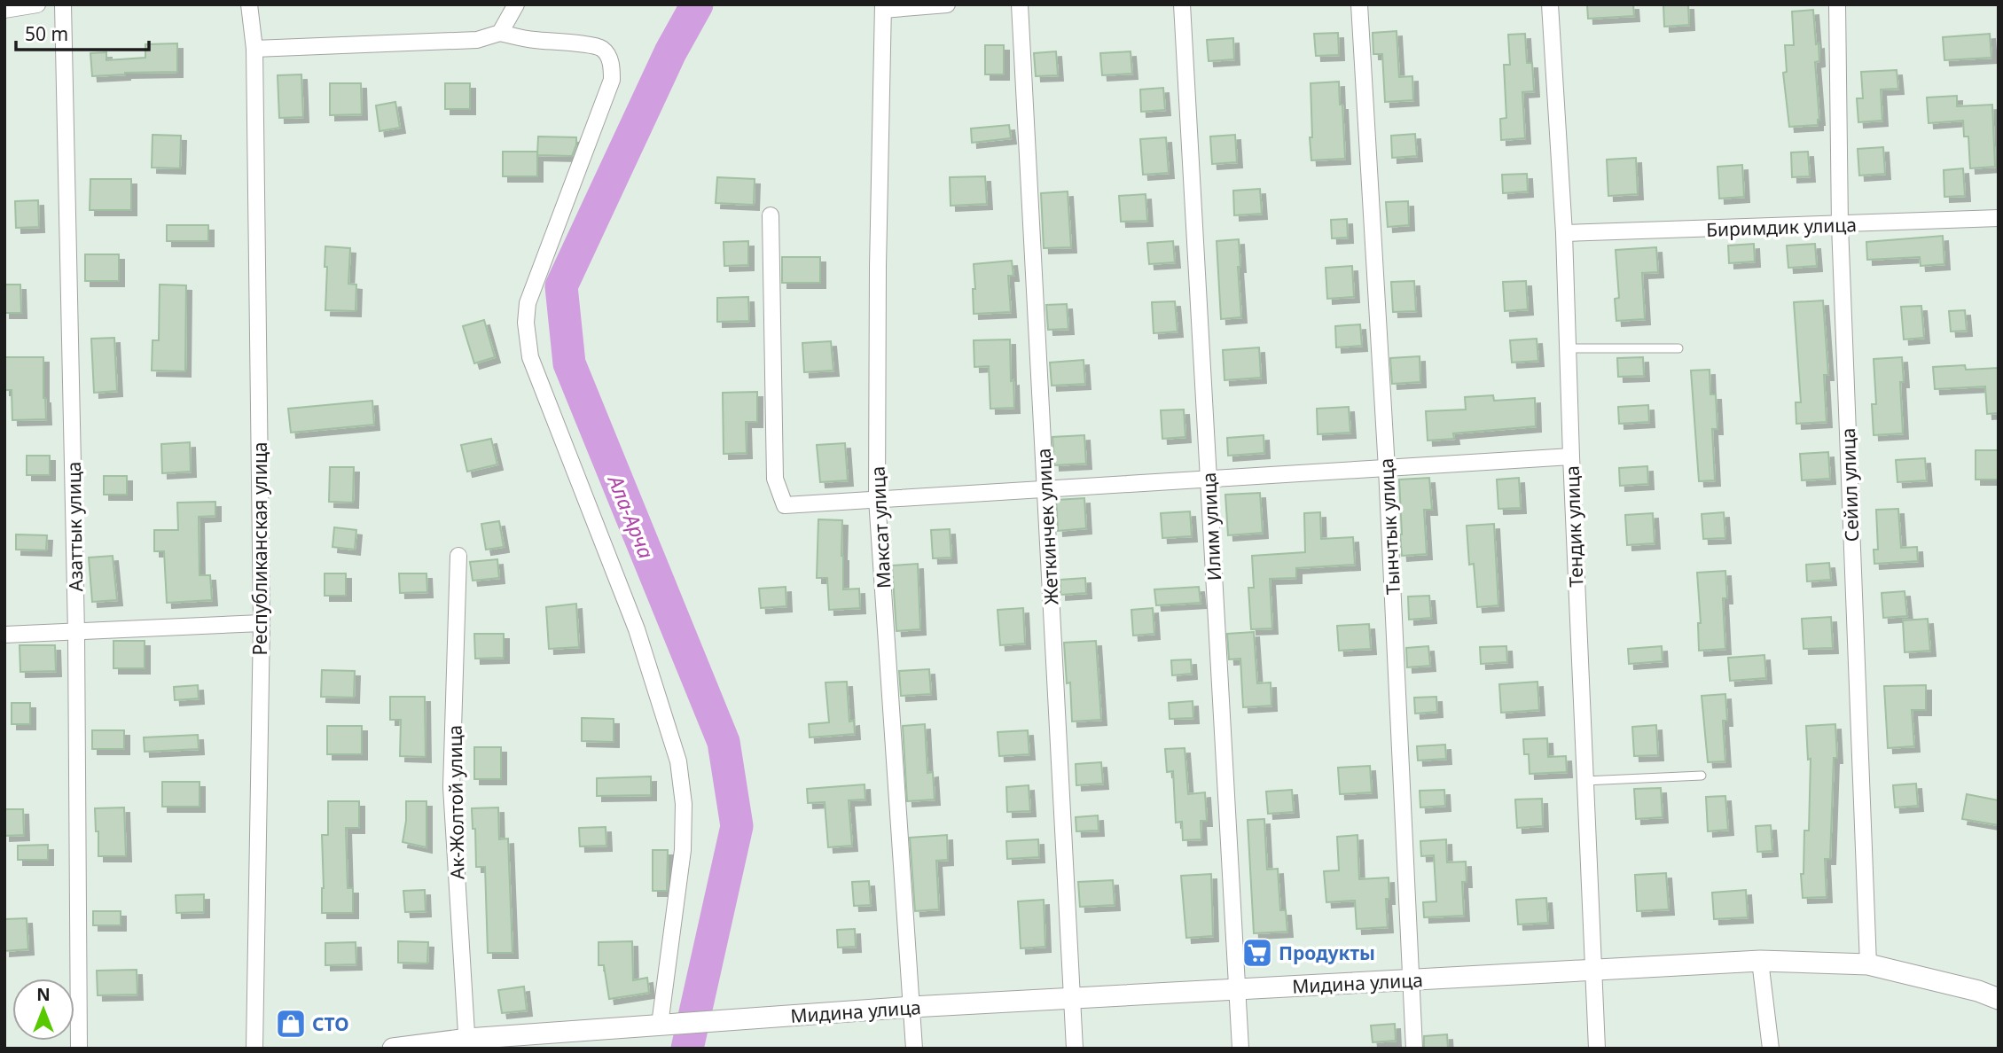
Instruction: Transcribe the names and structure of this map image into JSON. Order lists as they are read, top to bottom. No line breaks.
{"streets":{"street":["Биримдик улица","Сейил улица","Азаттык улица","Жеткинчек улица","Илим улица","Тынчтык улица","Тендик улица","Максат улица","Республиканская улица","Ак-Жолтой улица","Мидина улица"]},"crossings":[["Биримдик улица","Сейил улица"],["Биримдик улица","Тендик улица"],["Сейил улица","Мидина улица"],["Жеткинчек улица","Мидина улица"],["Илим улица","Мидина улица"],["Тынчтык улица","Мидина улица"],["Тендик улица","Мидина улица"],["Максат улица","Мидина улица"]],"water":["Ала-Арча"],"places":{"supermarket":["Продукты"],"shop":["СТО"]},"scale_bar":"50 m","north":"top"}
